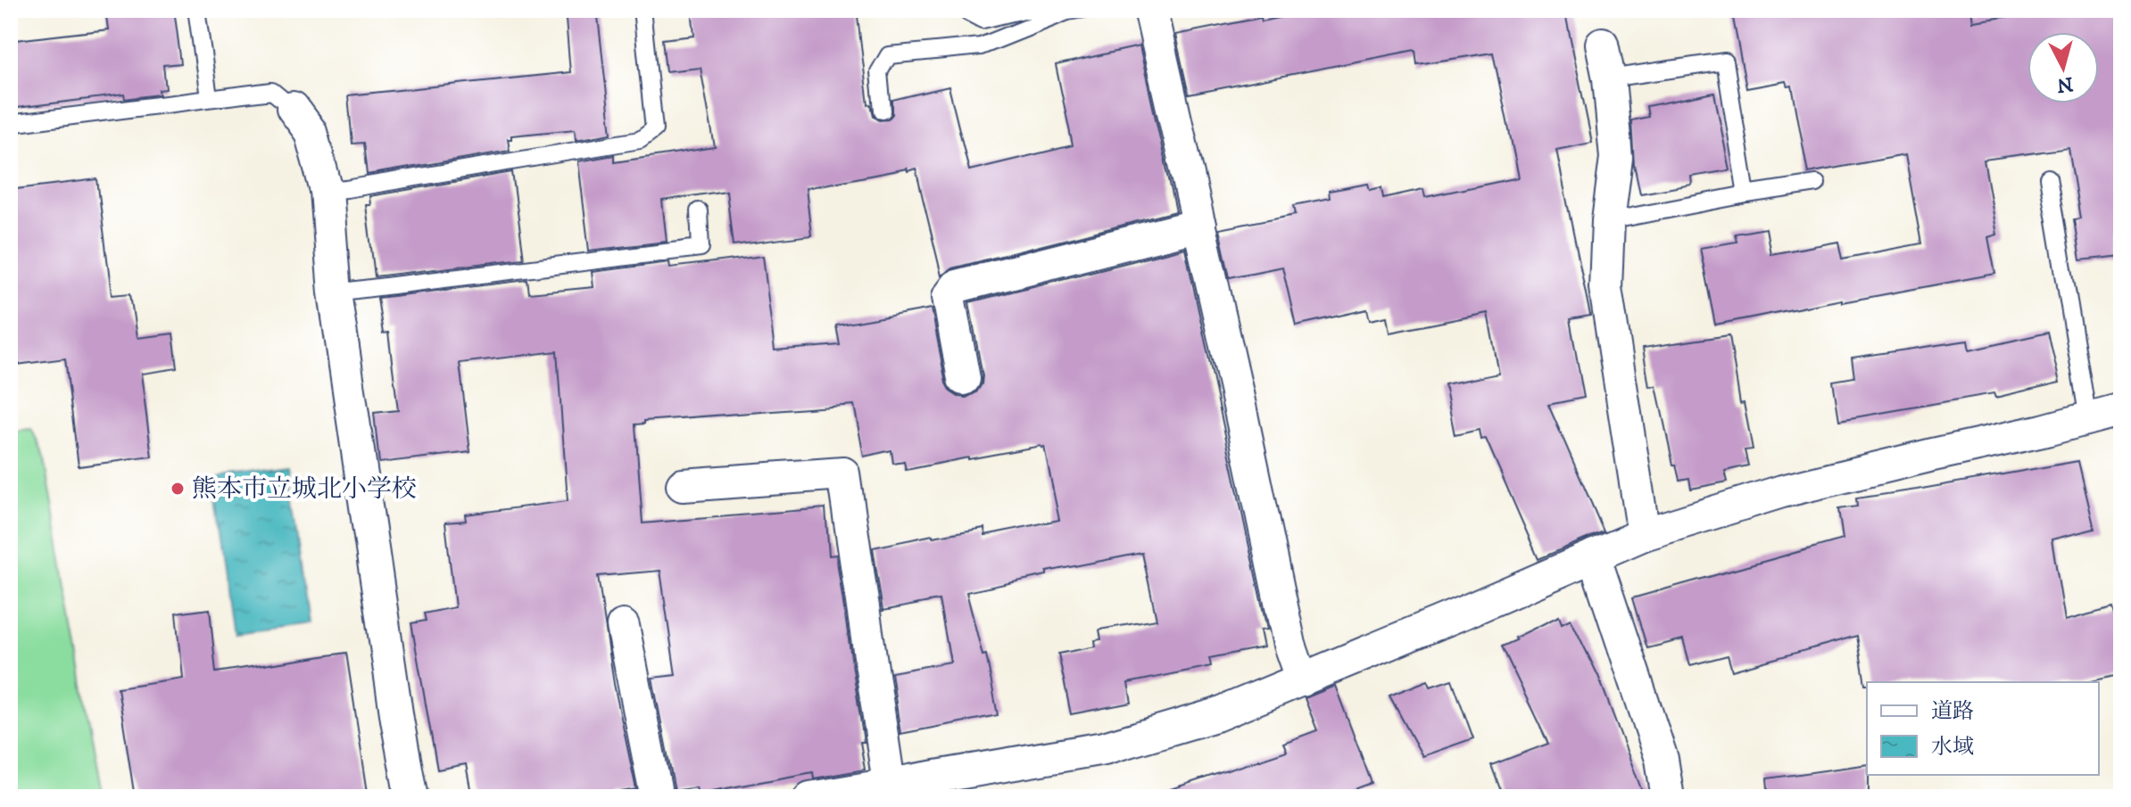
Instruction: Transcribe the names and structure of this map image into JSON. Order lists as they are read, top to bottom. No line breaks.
{"places":["熊本市立城北小学校"],"legend":["道路","水域"],"north":"bottom"}
